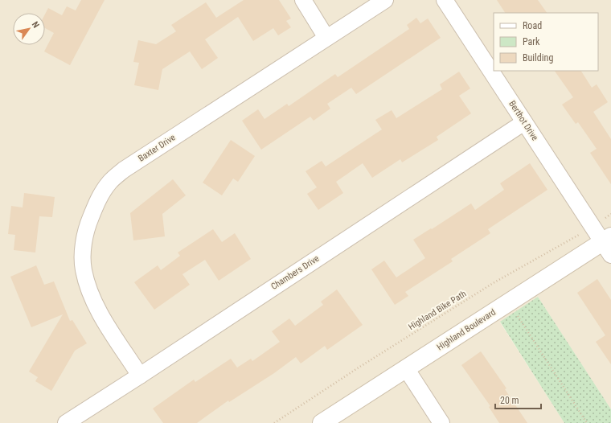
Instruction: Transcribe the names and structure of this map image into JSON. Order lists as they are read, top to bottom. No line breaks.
{"streets":{"main road":["Highland Boulevard"],"street":["Berthot Drive","Baxter Drive","Chambers Drive"],"path":["Highland Bike Path"]},"crossings":[["Berthot Drive","Chambers Drive"],["Berthot Drive","Highland Bike Path"],["Berthot Drive","Highland Boulevard"],["Baxter Drive","Chambers Drive"]],"legend":["Road","Park","Building"],"scale_bar":"20 m","north":"top right"}
